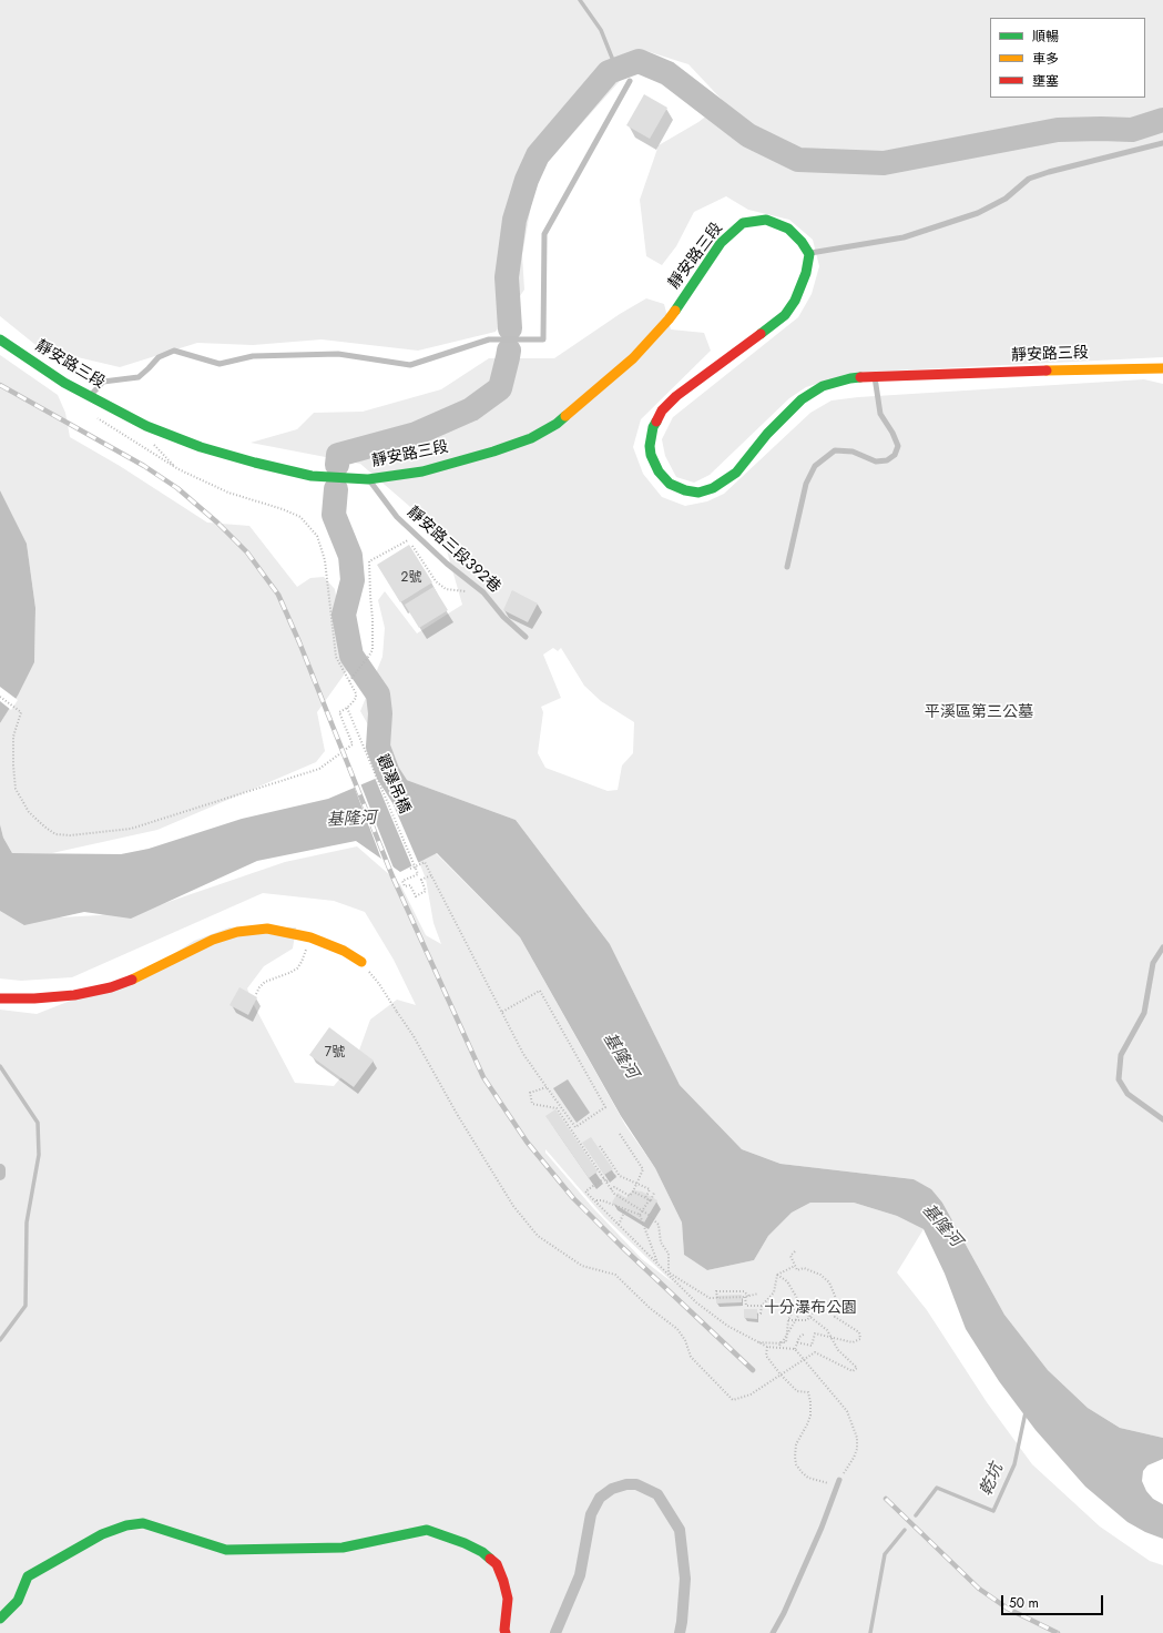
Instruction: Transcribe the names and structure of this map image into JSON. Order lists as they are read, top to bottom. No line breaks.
{"streets":{"main road":["靜安路三段"],"lane":["靜安路三段392巷"],"path":["觀瀑吊橋"]},"crossings":[["靜安路三段","靜安路三段392巷"]],"water":["基隆河","乾坑"],"parks":["平溪區第三公墓","十分瀑布公園"],"house_numbers":["2號","7號"],"legend":["順暢","車多","壅塞"],"scale_bar":"50 m"}
